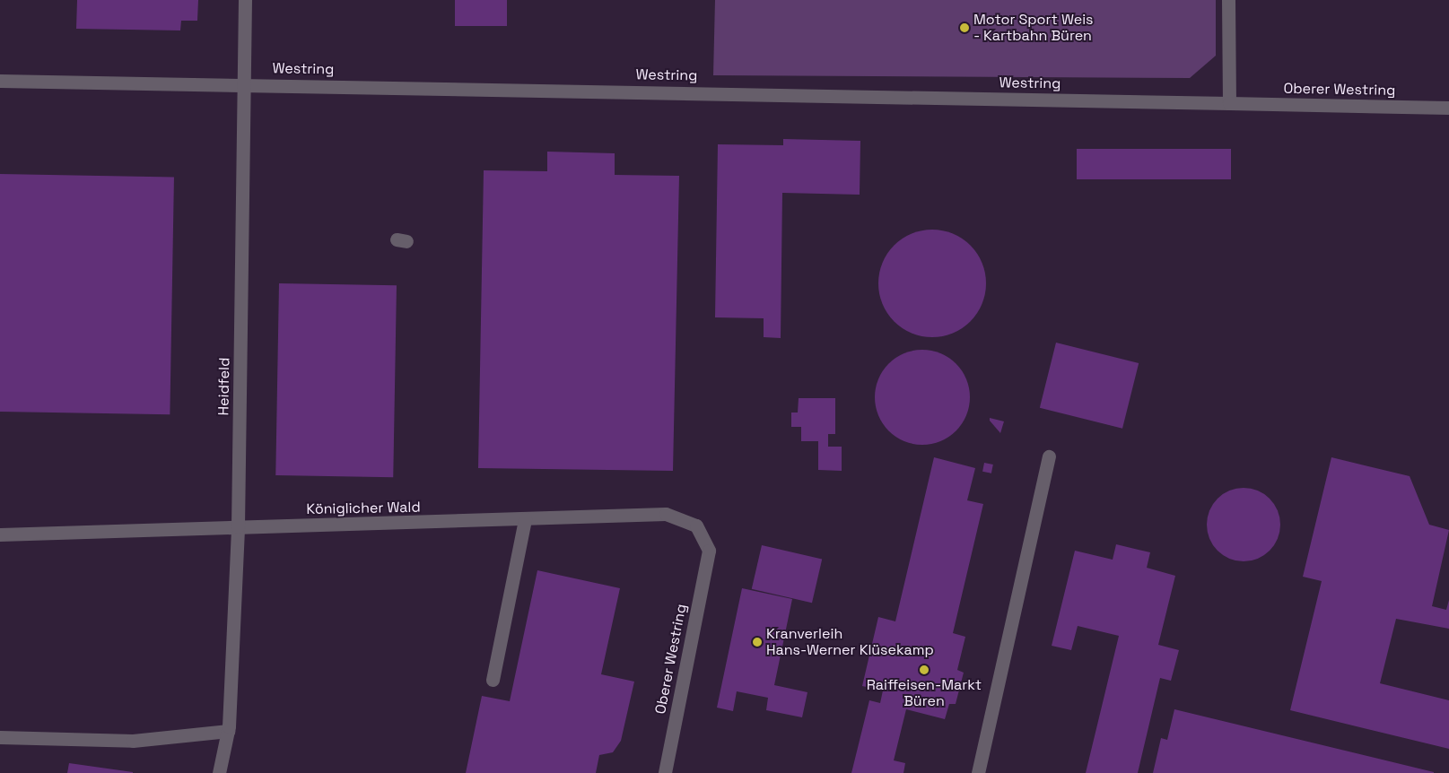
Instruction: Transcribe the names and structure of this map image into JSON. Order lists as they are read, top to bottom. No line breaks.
{"streets":{"street":["Westring","Oberer Westring","Heidfeld","Königlicher Wald"]},"crossings":[["Westring","Oberer Westring"],["Westring","Heidfeld"],["Oberer Westring","Königlicher Wald"],["Heidfeld","Königlicher Wald"]],"places":["Motor Sport Weis - Kartbahn Büren","Kranverleih Hans-Werner Klüsekamp","Raiffeisen-Markt Büren"]}
